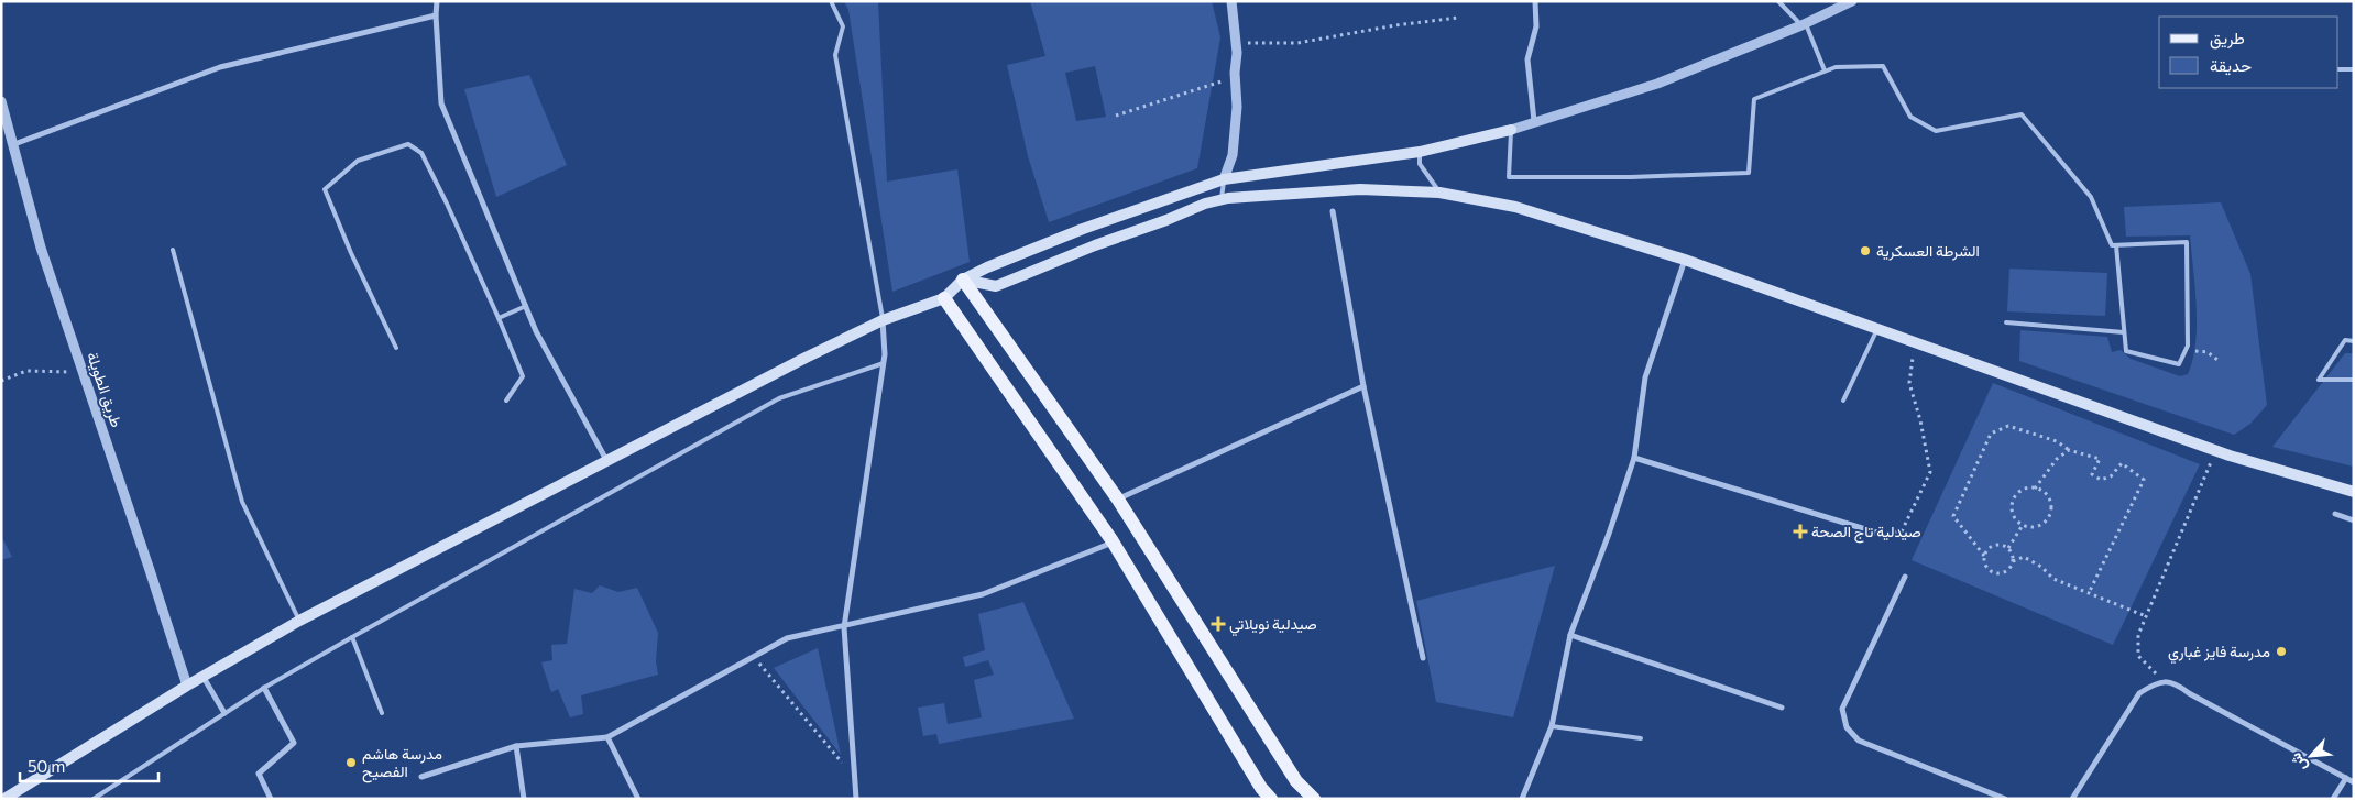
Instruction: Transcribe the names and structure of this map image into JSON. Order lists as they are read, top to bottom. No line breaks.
{"streets":{"street":["طريق الطويلة"]},"places":{"other":["الشرطة العسكرية","مدرسة فايز غباري","مدرسة هاشم الفصيح"],"health":["صيدلية تاج الصحة","صيدلية نويلاتي"]},"legend":["طريق","حديقة"],"scale_bar":"50 m","north":"bottom left"}
